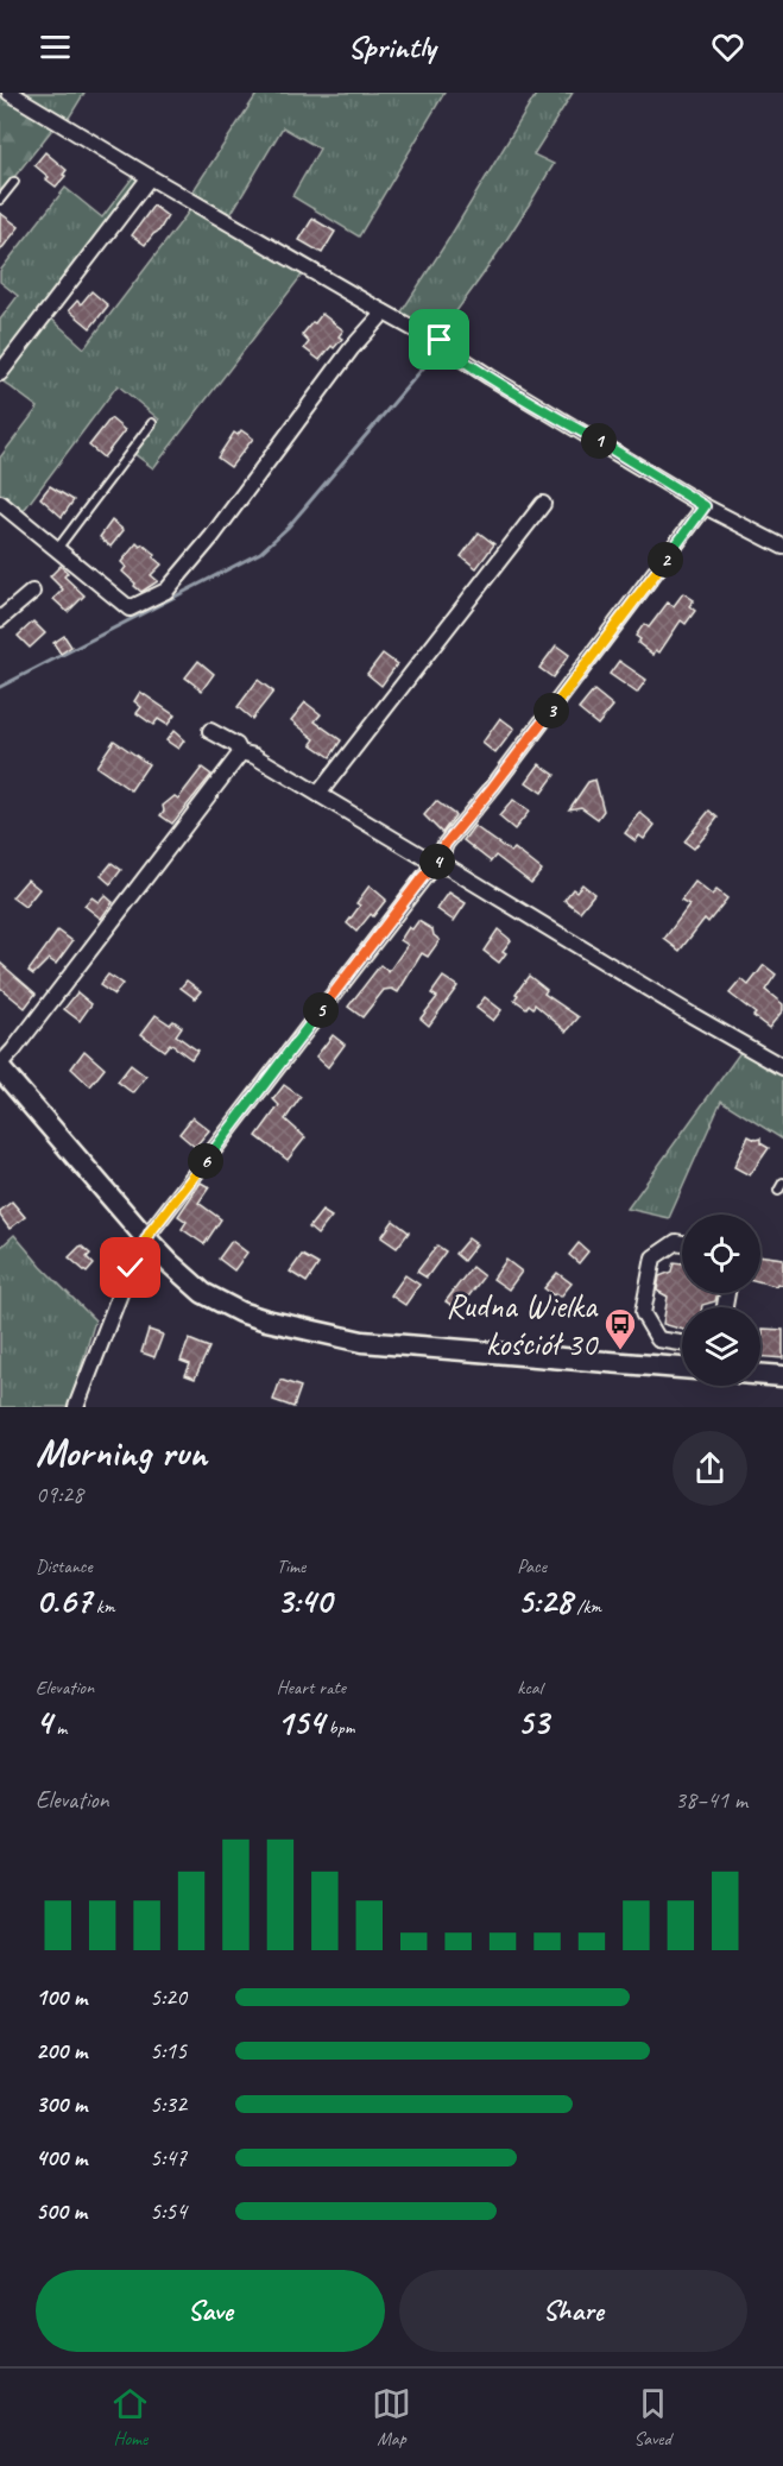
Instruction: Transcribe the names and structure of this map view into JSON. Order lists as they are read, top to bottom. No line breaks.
{"places":{"bus stop":["Rudna Wielka kościół 30"]},"page":{"header":"Sprintly","pins":["1","2","3","4","5","6"],"heading":["Morning run","09:28"],"stats":[["Distance","0.67 km"],["Time","3:40"],["Pace","5:28 /km"],["Elevation","4 m"],["Heart rate","154 bpm"],["kcal","53"]],"chart":["Elevation","38–41 m"],"list":[{"name":"100 m","note":"5:20"},{"name":"200 m","note":"5:15"},{"name":"300 m","note":"5:32"},{"name":"400 m","note":"5:47"},{"name":"500 m","note":"5:54"}],"buttons":["Save","Share"],"tabs":["Home","Map","Saved"]}}
